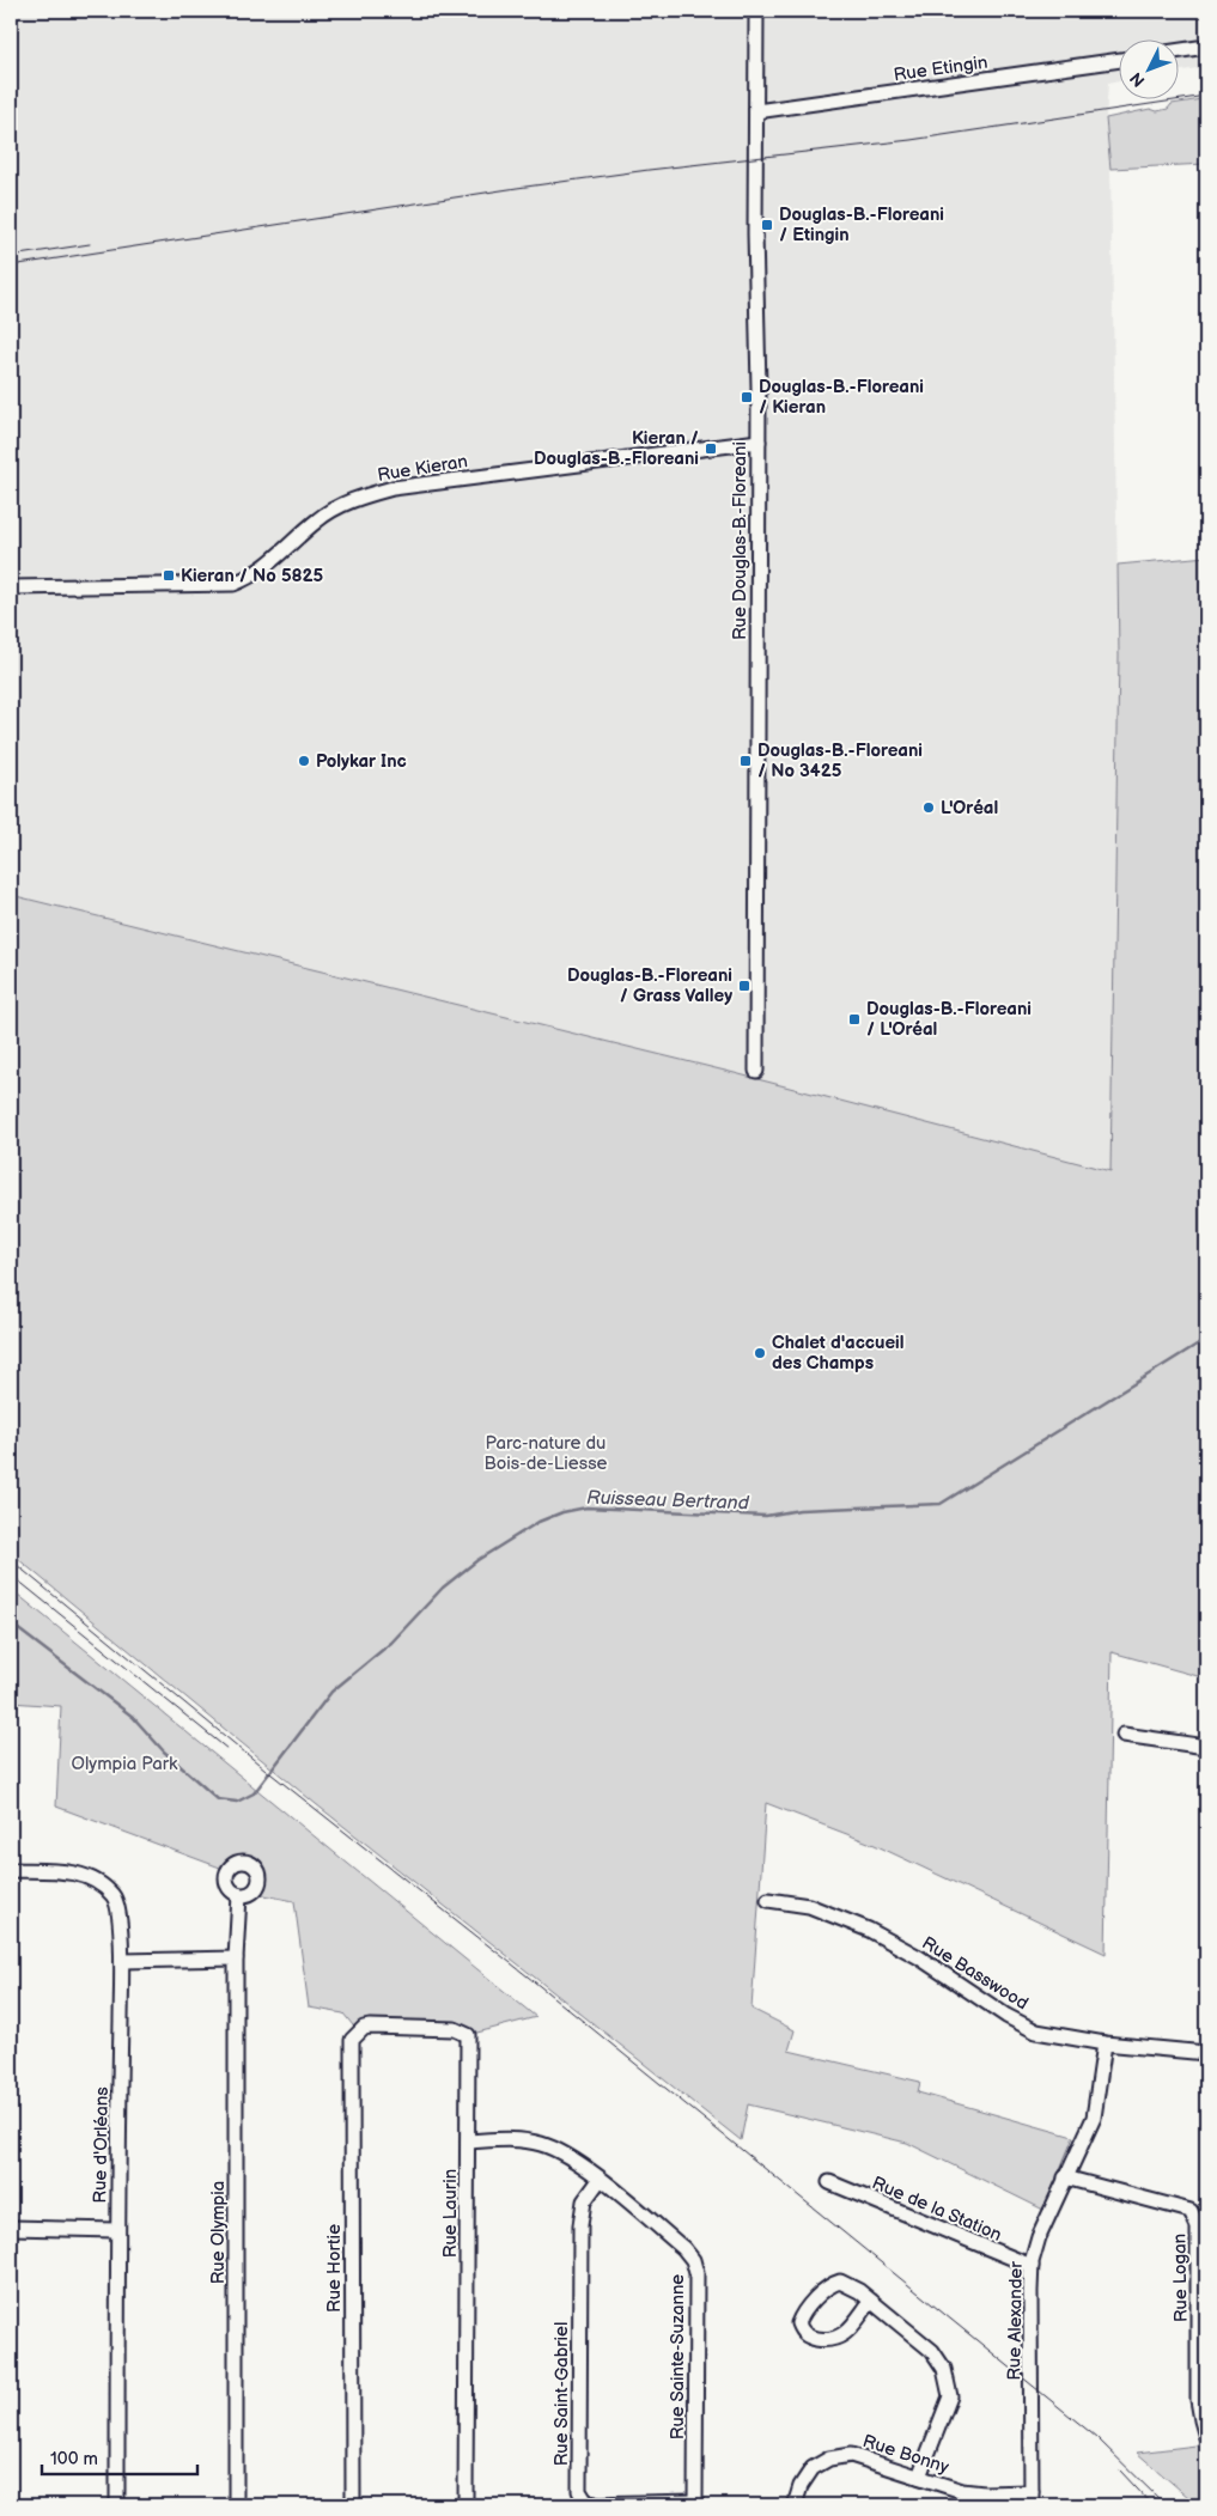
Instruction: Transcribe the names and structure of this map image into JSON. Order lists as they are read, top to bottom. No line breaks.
{"streets":{"street":["Rue Etingin","Rue Kieran","Rue Douglas-B.-Floreani","Rue Basswood","Rue d'Orléans","Rue de la Station","Rue Laurin","Rue Olympia","Rue Hortie","Rue Logan","Rue Alexander","Rue Sainte-Suzanne","Rue Saint-Gabriel","Rue Bonny"]},"crossings":[["Rue Etingin","Rue Douglas-B.-Floreani"],["Rue Kieran","Rue Douglas-B.-Floreani"],["Rue Basswood","Rue Alexander"],["Rue de la Station","Rue Alexander"],["Rue Laurin","Rue Hortie"],["Rue Laurin","Rue Sainte-Suzanne"],["Rue Logan","Rue Alexander"],["Rue Alexander","Rue Bonny"],["Rue Sainte-Suzanne","Rue Saint-Gabriel"]],"water":["Ruisseau Bertrand"],"parks":["Parc-nature du Bois-de-Liesse","Olympia Park"],"places":{"transit":["Douglas-B.-Floreani / Etingin","Douglas-B.-Floreani / Kieran","Kieran / Douglas-B.-Floreani","Kieran / No 5825","Douglas-B.-Floreani / No 3425","Douglas-B.-Floreani / Grass Valley","Douglas-B.-Floreani / L'Oréal"],"other":["Polykar Inc","L'Oréal","Chalet d'accueil des Champs"]},"scale_bar":"100 m","north":"bottom left"}
